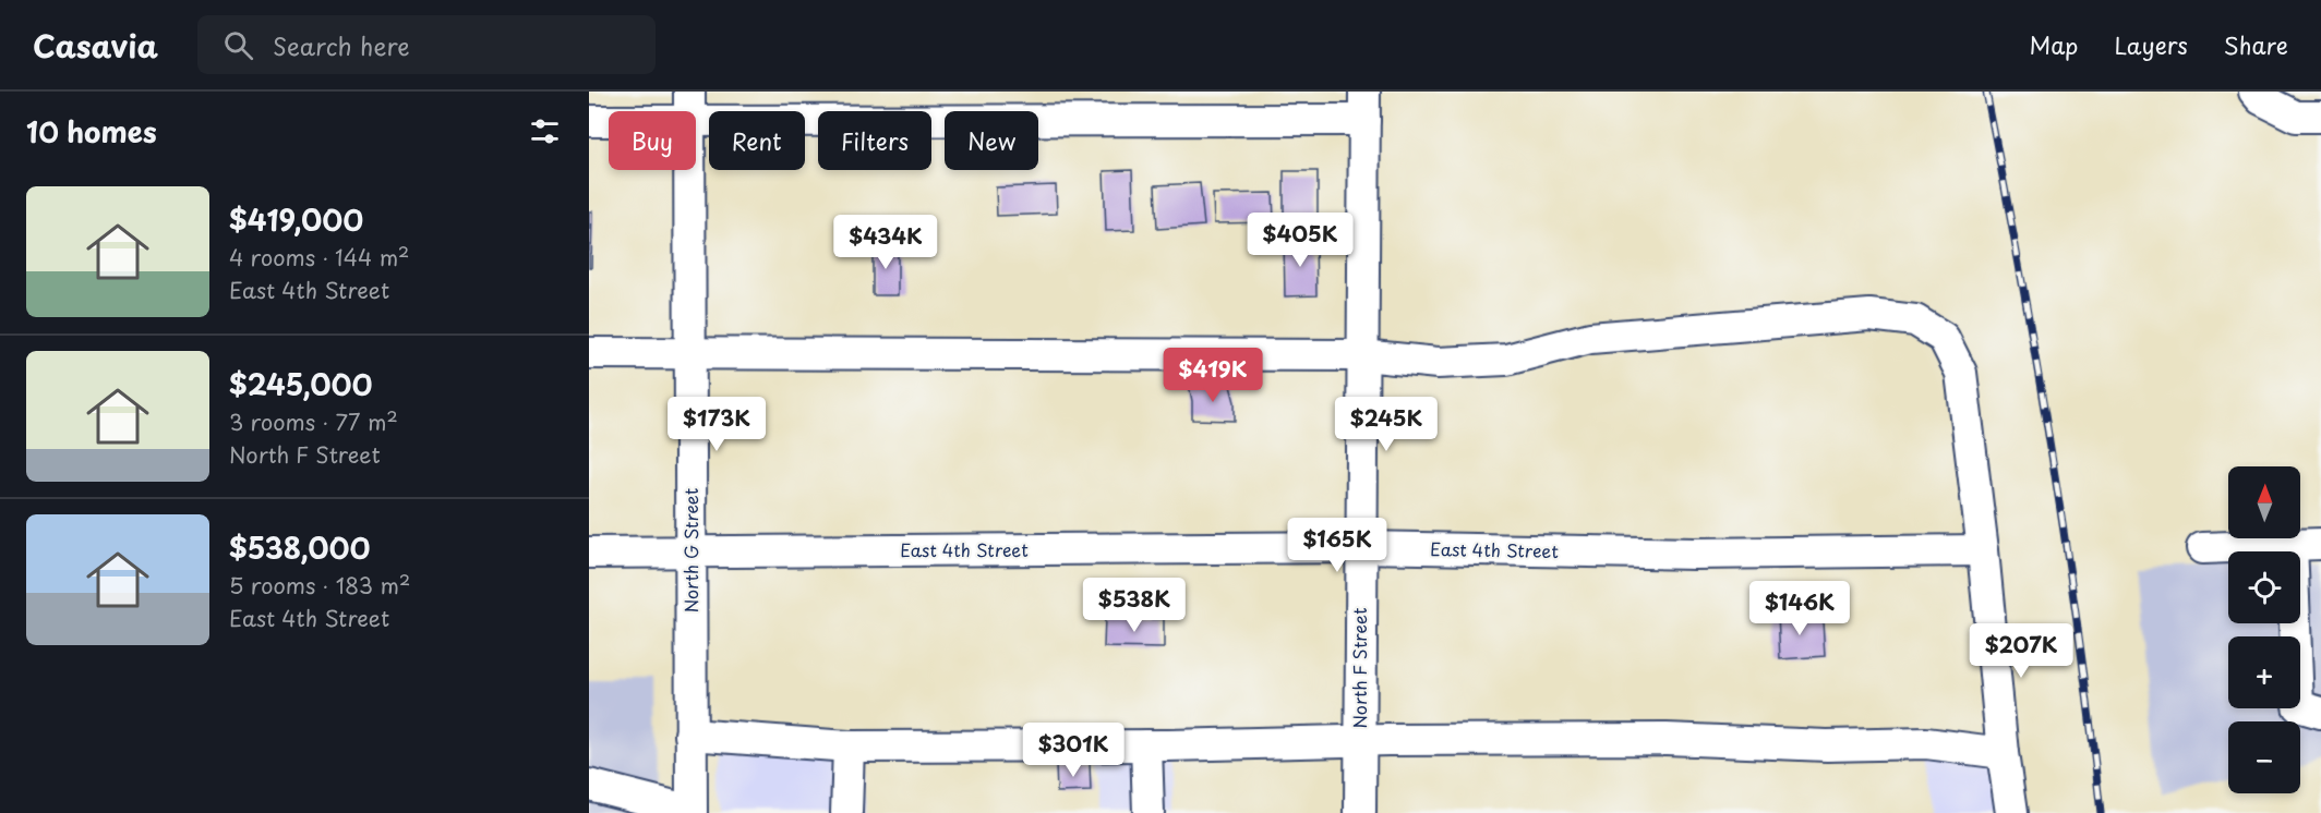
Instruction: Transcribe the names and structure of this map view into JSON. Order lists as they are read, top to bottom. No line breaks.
{"streets":{"street":["North G Street","East 4th Street","North F Street"]},"crossings":[["North G Street","East 4th Street"],["East 4th Street","North F Street"]],"north":"top","page":{"header":"Casavia","search":"Search here","nav":["Map","Layers","Share"],"heading":"10 homes","chip":["Buy","Rent","Filters","New"],"list":[{"name":"$419,000","note":"4 rooms · 144 m² · East 4th Street"},{"name":"$245,000","note":"3 rooms · 77 m² · North F Street"},{"name":"$538,000","note":"5 rooms · 183 m² · East 4th Street"}],"price":["$405K","$434K","$419K","$173K","$245K","$165K","$538K","$146K","$207K","$301K"],"map_buttons":["+","−"]}}
